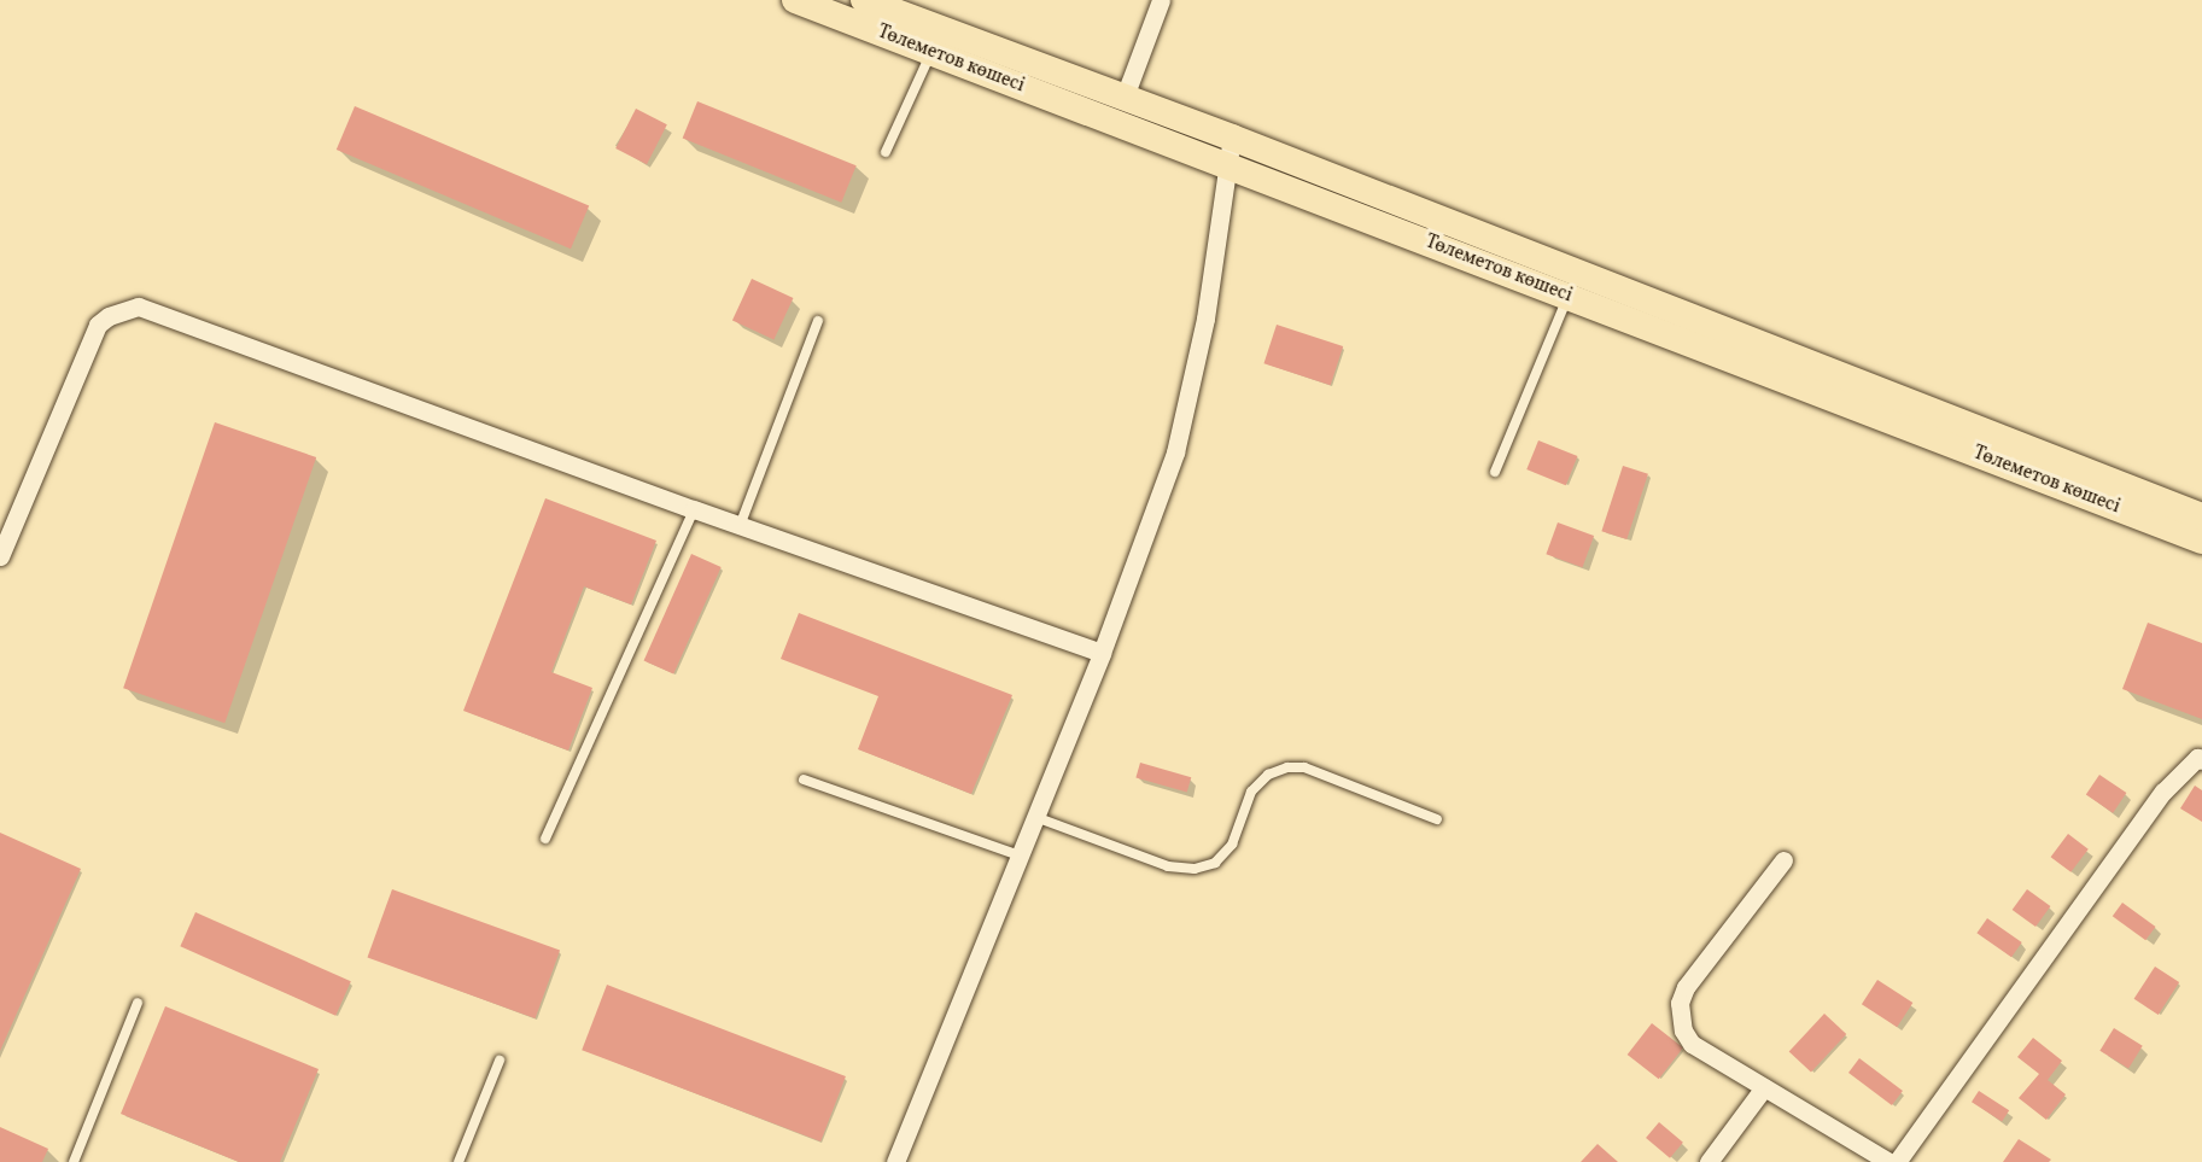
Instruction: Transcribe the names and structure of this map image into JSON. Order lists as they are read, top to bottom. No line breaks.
{"streets":{"main road":["Төлеметов көшесі"]}}
